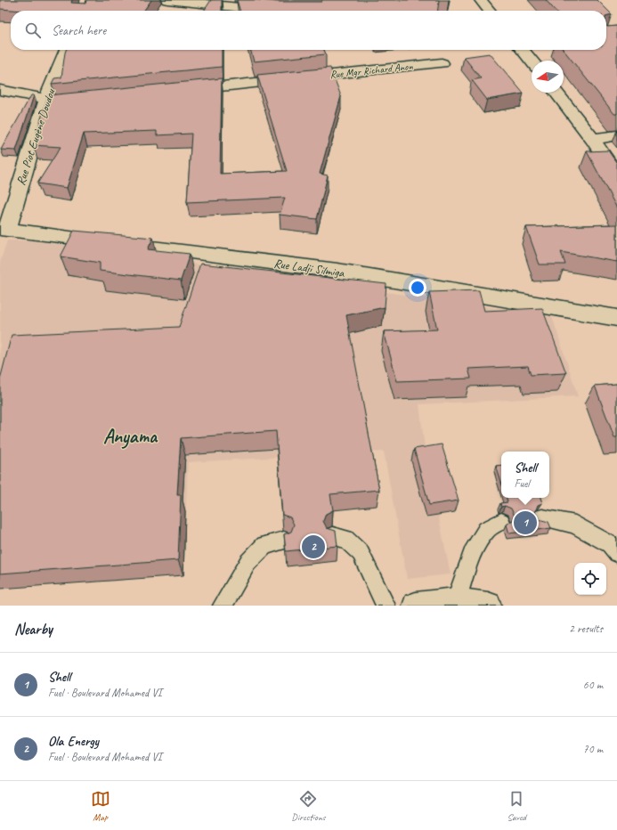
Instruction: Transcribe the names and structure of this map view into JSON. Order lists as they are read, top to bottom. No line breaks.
{"streets":{"street":["Rue Mgr Richard Anon","Rue Piot Eugène Doudou","Rue Ladji Silmiga"]},"crossings":[["Rue Piot Eugène Doudou","Rue Ladji Silmiga"]],"districts":["Anyama"],"north":"left","page":{"search":"Search here","popup":["Shell","Fuel"],"pins":["1","2"],"heading":["Nearby","2 results"],"list":[{"mark":"1","name":"Shell","note":"Fuel · Boulevard Mohamed VI","value":"60 m"},{"mark":"2","name":"Ola Energy","note":"Fuel · Boulevard Mohamed VI","value":"70 m"}],"nav":["Map","Directions","Saved"]}}
